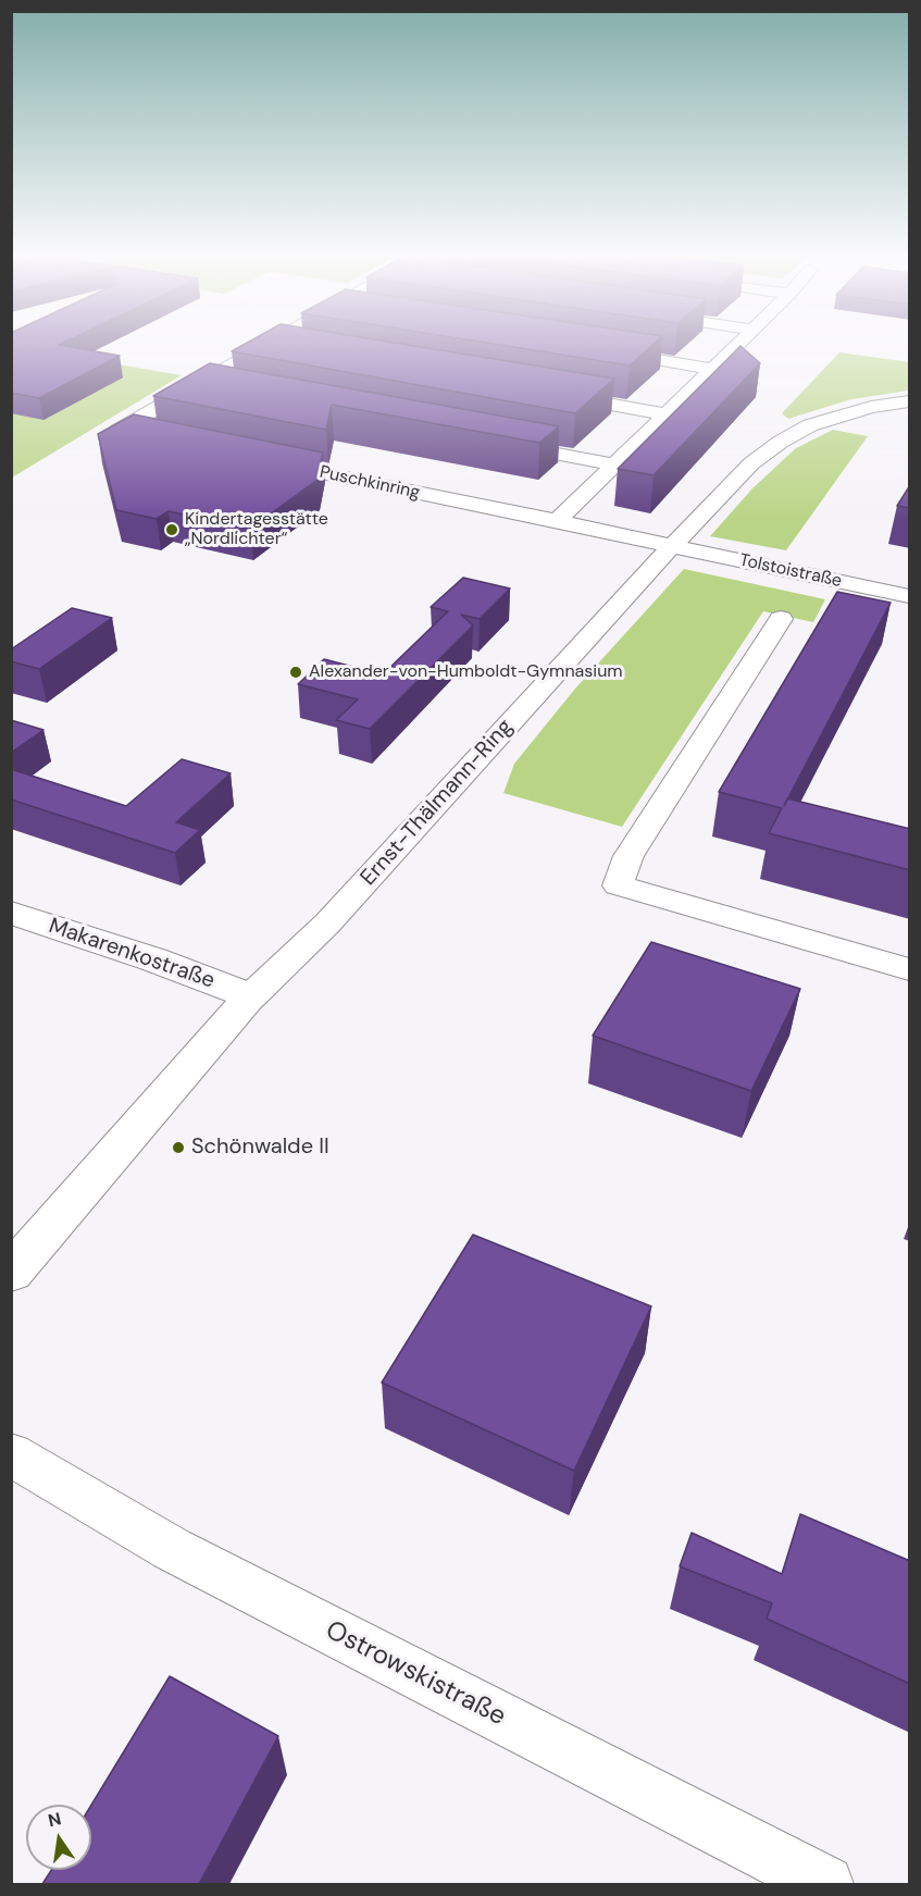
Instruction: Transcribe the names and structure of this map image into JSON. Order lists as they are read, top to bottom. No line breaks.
{"streets":{"street":["Puschkinring","Tolstoistraße","Ernst-Thälmann-Ring","Makarenkostraße","Ostrowskistraße"]},"crossings":[["Puschkinring","Tolstoistraße"],["Puschkinring","Ernst-Thälmann-Ring"],["Tolstoistraße","Ernst-Thälmann-Ring"],["Ernst-Thälmann-Ring","Makarenkostraße"]],"places":["Kindertagesstätte „Nordlichter“","Alexander-von-Humboldt-Gymnasium","Schönwalde II"],"north":"top"}
